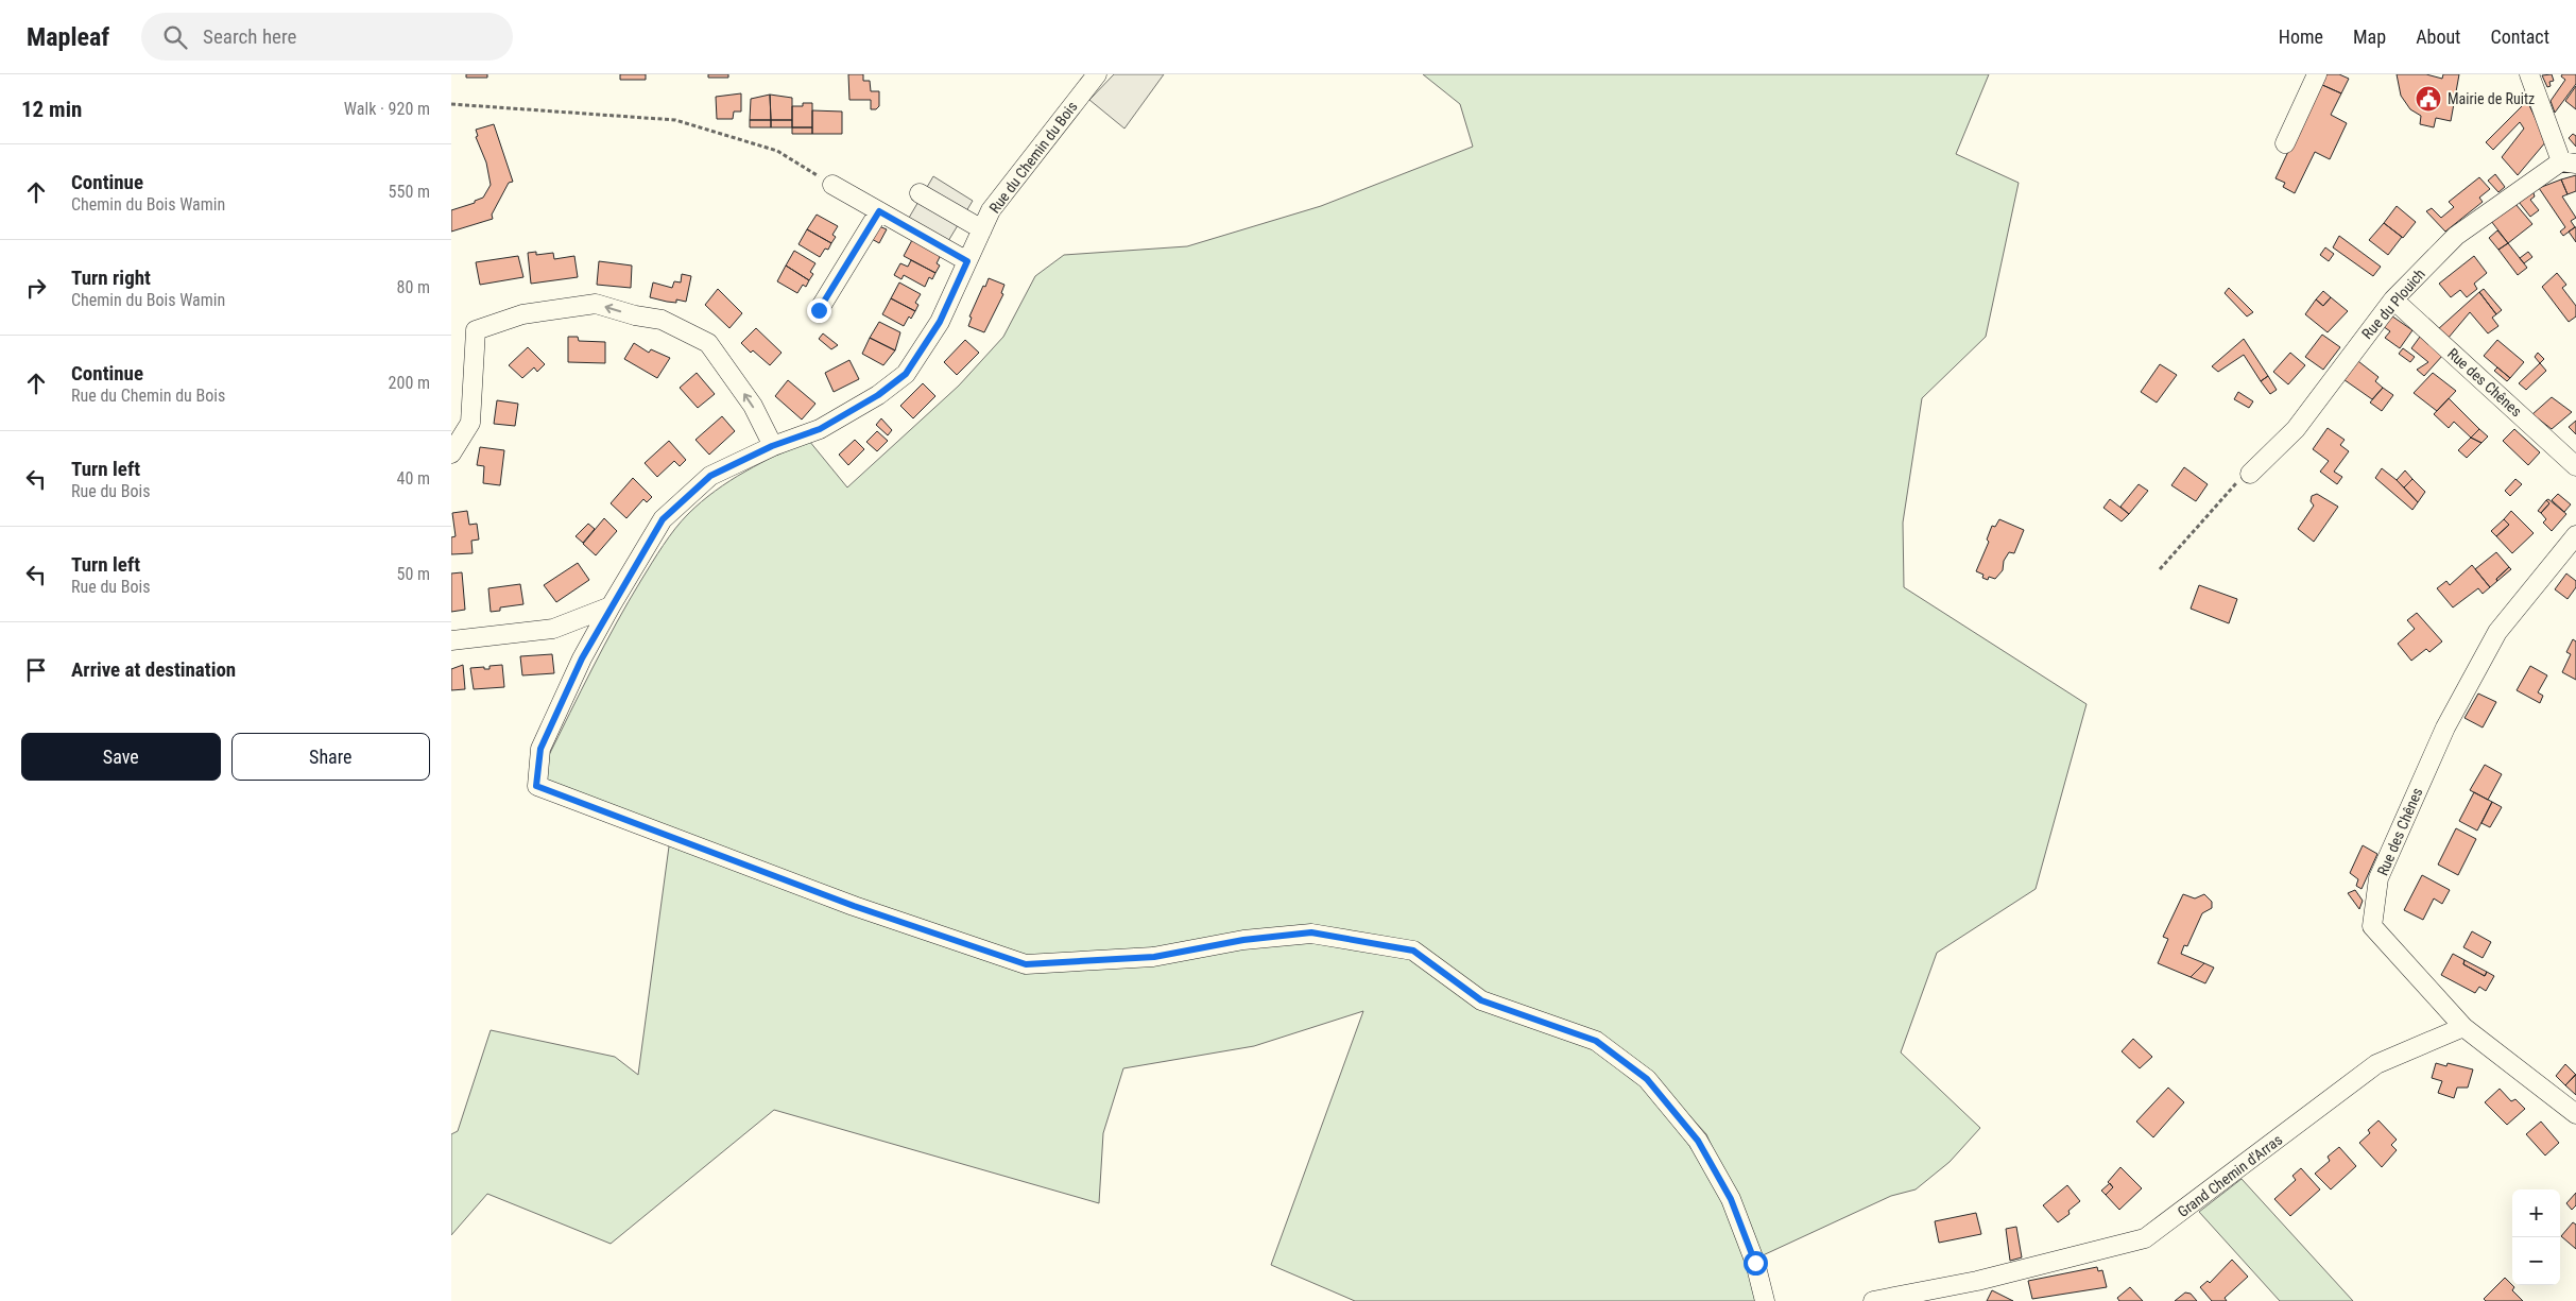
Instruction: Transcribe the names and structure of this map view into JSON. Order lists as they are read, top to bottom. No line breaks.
{"streets":{"street":["Rue du Chemin du Bois","Rue du Plouich","Rue des Chênes","Grand Chemin d'Arras"]},"crossings":[["Rue du Plouich","Rue des Chênes"],["Rue des Chênes","Grand Chemin d'Arras"]],"places":{"public building":["Mairie de Ruitz"]},"page":{"header":"Mapleaf","search":"Search here","nav":["Home","Map","About","Contact"],"heading":["12 min","Walk · 920 m"],"list":[["Continue","Chemin du Bois Wamin","550 m"],["Turn right","Chemin du Bois Wamin","80 m"],["Continue","Rue du Chemin du Bois","200 m"],["Turn left","Rue du Bois","40 m"],["Turn left","Rue du Bois","50 m"],"Arrive at destination"],"buttons":["Save","Share"],"map_buttons":["+","−"]}}
